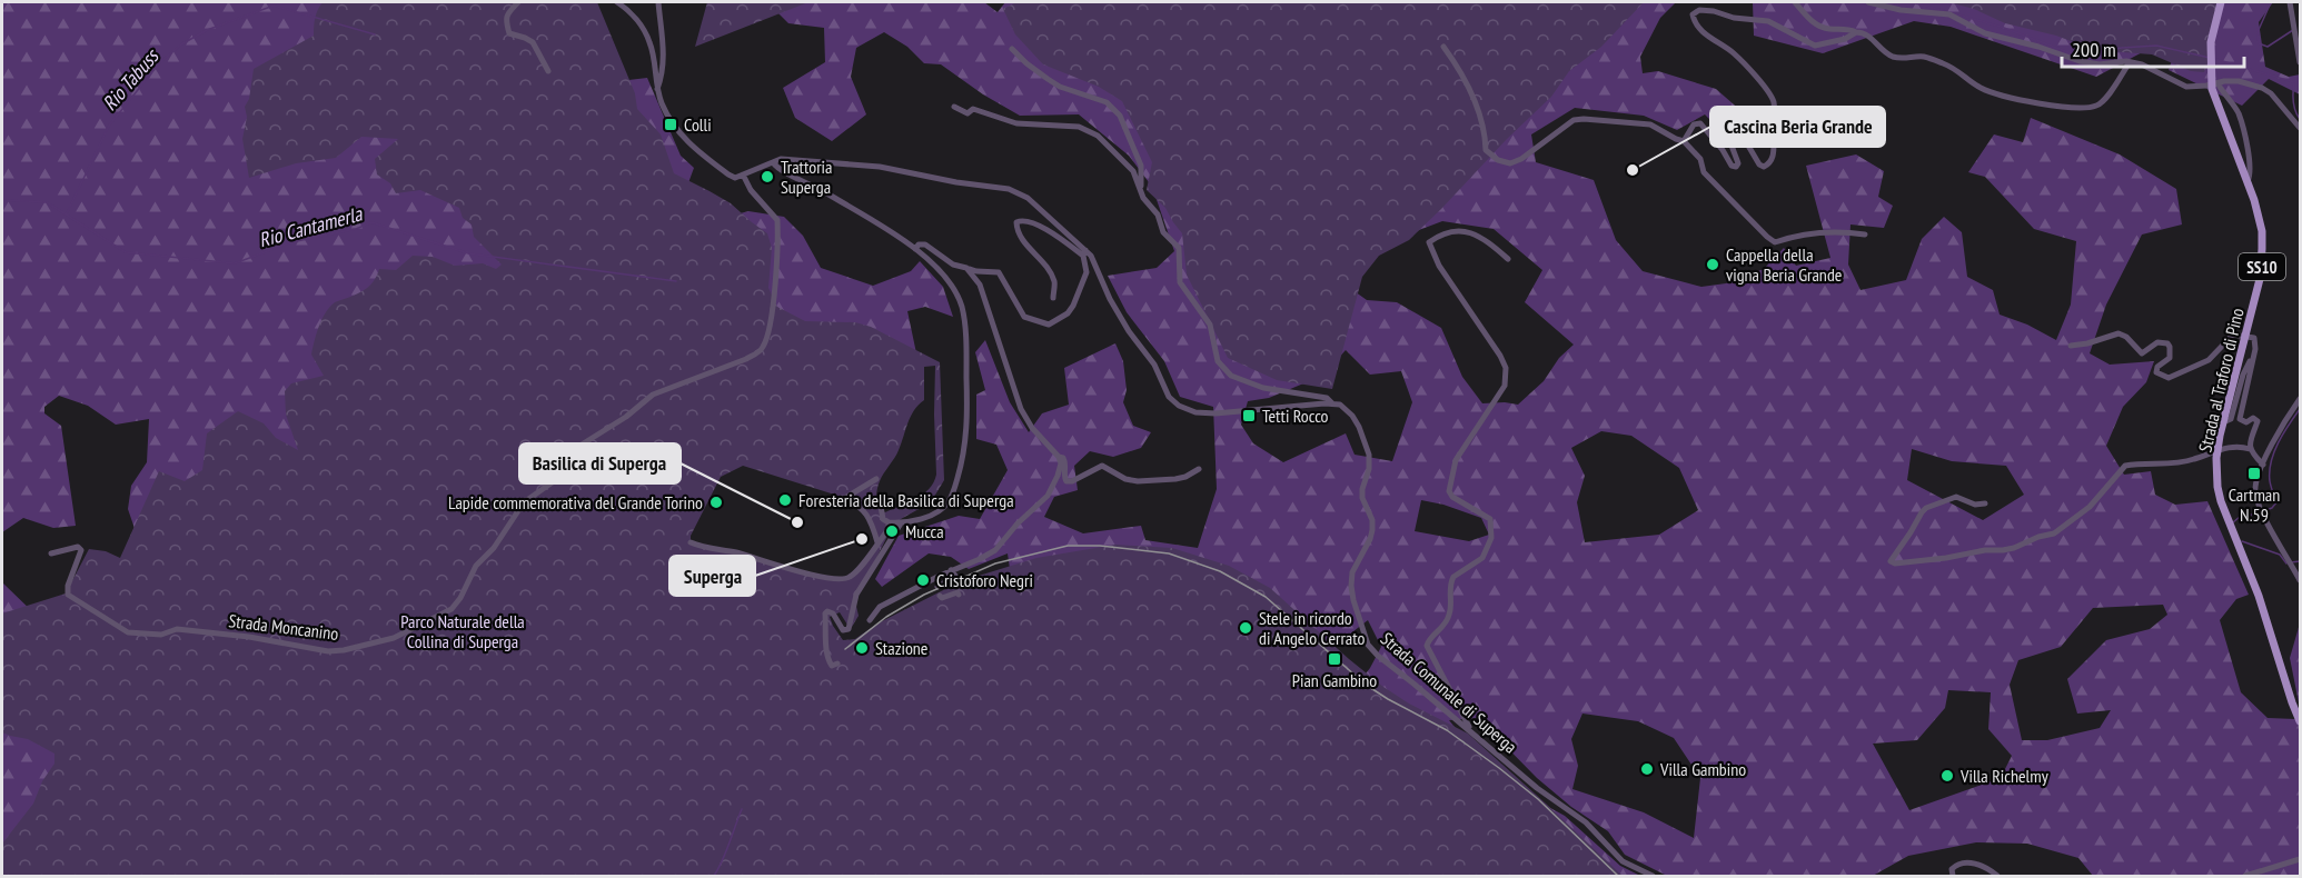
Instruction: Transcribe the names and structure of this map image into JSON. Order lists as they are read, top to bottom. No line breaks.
{"streets":{"main road":["SS10","Strada al Traforo di Pino"],"street":["Strada Moncanino","Strada Comunale di Superga"]},"water":["Rio Tabuss","Rio Cantamerla"],"parks":["Parco Naturale della Collina di Superga"],"places":{"transit":["Colli","Tetti Rocco","Cartman N.59","Pian Gambino"],"other":["Cascina Beria Grande","Trattoria Superga","Cappella della vigna Beria Grande","Foresteria della Basilica di Superga","Lapide commemorativa del Grande Torino","Basilica di Superga","Mucca","Superga","Cristoforo Negri","Stele in ricordo di Angelo Cerrato","Stazione","Villa Gambino","Villa Richelmy"]},"scale_bar":"200 m"}
